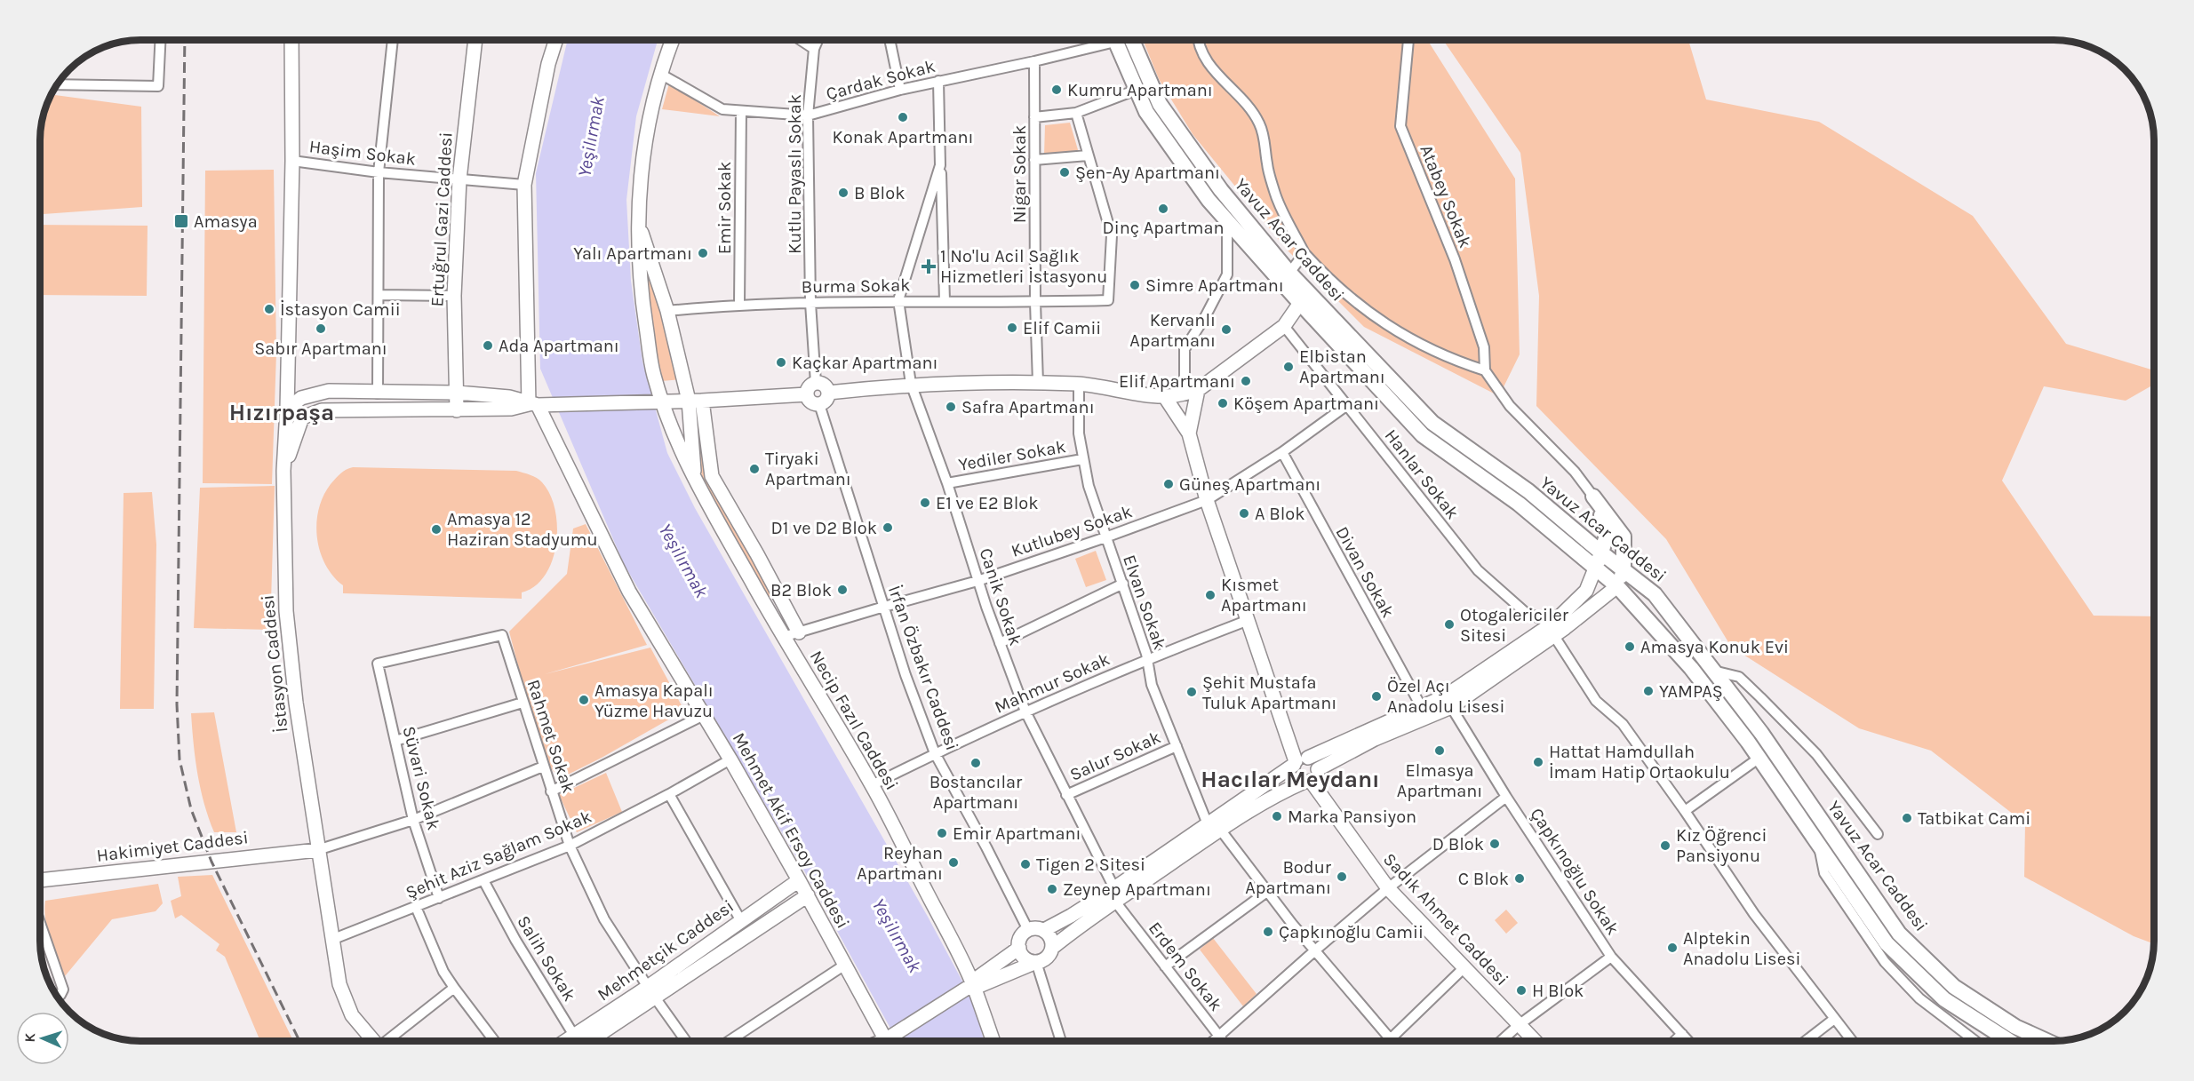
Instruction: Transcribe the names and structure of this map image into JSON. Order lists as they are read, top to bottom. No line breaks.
{"streets":{"main road":["Yavuz Acar Caddesi"],"street":["Çardak Sokak","Haşim Sokak","Kutlu Payaslı Sokak","Nigar Sokak","Atabey Sokak","Emir Sokak","Ertuğrul Gazi Caddesi","Burma Sokak","Yediler Sokak","Hanlar Sokak","Kutlubey Sokak","Divan Sokak","Canik Sokak","Elvan Sokak","İstasyon Caddesi","İrfan Özbakır Caddesi","Mahmur Sokak","Necip Fazıl Caddesi","Rahmet Sokak","Salur Sokak","Süvari Sokak","Mehmet Akif Ersoy Caddesi","Hakimiyet Caddesi","Şehit Aziz Sağlam Sokak","Çapkınoğlu Sokak","Sadık Ahmet Caddesi","Mehmetçik Caddesi","Salih Sokak","Erdem Sokak"]},"crossings":[["Çardak Sokak","Kutlu Payaslı Sokak"],["Çardak Sokak","Nigar Sokak"],["Çardak Sokak","Emir Sokak"],["Çardak Sokak","Necip Fazıl Caddesi"],["Haşim Sokak","Ertuğrul Gazi Caddesi"],["Kutlu Payaslı Sokak","Burma Sokak"],["Kutlu Payaslı Sokak","İrfan Özbakır Caddesi"],["Nigar Sokak","Burma Sokak"],["Emir Sokak","Burma Sokak"],["Burma Sokak","Canik Sokak"],["Yediler Sokak","Canik Sokak"],["Yediler Sokak","Elvan Sokak"],["Hanlar Sokak","Kutlubey Sokak"],["Kutlubey Sokak","Divan Sokak"],["Kutlubey Sokak","Canik Sokak"],["Kutlubey Sokak","Elvan Sokak"],["Kutlubey Sokak","İrfan Özbakır Caddesi"],["Kutlubey Sokak","Necip Fazıl Caddesi"],["Canik Sokak","Mahmur Sokak"],["Canik Sokak","Salur Sokak"],["Canik Sokak","Erdem Sokak"],["Elvan Sokak","Mahmur Sokak"],["Elvan Sokak","Salur Sokak"],["İstasyon Caddesi","Hakimiyet Caddesi"],["İstasyon Caddesi","Şehit Aziz Sağlam Sokak"],["İrfan Özbakır Caddesi","Mahmur Sokak"],["Mahmur Sokak","Necip Fazıl Caddesi"],["Rahmet Sokak","Süvari Sokak"],["Rahmet Sokak","Şehit Aziz Sağlam Sokak"],["Rahmet Sokak","Mehmetçik Caddesi"],["Süvari Sokak","Şehit Aziz Sağlam Sokak"],["Mehmet Akif Ersoy Caddesi","Şehit Aziz Sağlam Sokak"],["Mehmet Akif Ersoy Caddesi","Mehmetçik Caddesi"],["Şehit Aziz Sağlam Sokak","Salih Sokak"]],"districts":["Hızırpaşa","Hacılar Meydanı"],"water":["Yeşilırmak"],"places":{"other":["Kumru Apartmanı","Konak Apartmanı","Şen-Ay Apartmanı","B Blok","Dinç Apartman","Yalı Apartmanı","Simre Apartmanı","İstasyon Camii","Elif Camii","Sabır Apartmanı","Kervanlı Apartmanı","Ada Apartmanı","Kaçkar Apartmanı","Elbistan Apartmanı","Elif Apartmanı","Köşem Apartmanı","Safra Apartmanı","Tiryaki Apartmanı","Güneş Apartmanı","E1 ve E2 Blok","A Blok","D1 ve D2 Blok","Amasya 12 Haziran Stadyumu","B2 Blok","Kısmet Apartmanı","Otogalericiler Sitesi","Amasya Konuk Evi","YAMPAŞ","Şehit Mustafa Tuluk Apartmanı","Özel Açı Anadolu Lisesi","Amasya Kapalı Yüzme Havuzu","Elmasya Apartmanı","Hattat Hamdullah İmam Hatip Ortaokulu","Bostancılar Apartmanı","Marka Pansiyon","Tatbikat Cami","Emir Apartmanı","D Blok","Kız Öğrenci Pansiyonu","Reyhan Apartmanı","Tigen 2 Sitesi","Bodur Apartmanı","C Blok","Zeynep Apartmanı","Çapkınoğlu Camii","Alptekin Anadolu Lisesi","H Blok"],"transit":["Amasya"],"health":["1 No'lu Acil Sağlık Hizmetleri İstasyonu"]},"north":"left"}
